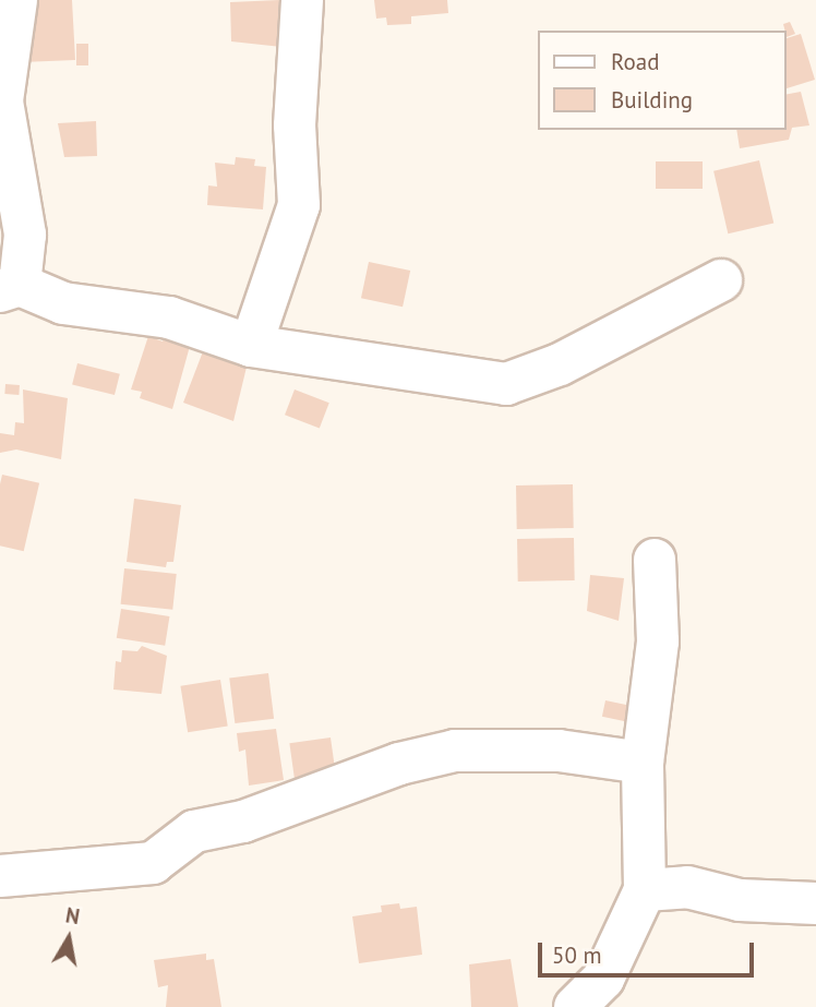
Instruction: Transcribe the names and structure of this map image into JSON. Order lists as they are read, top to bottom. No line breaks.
{"legend":["Road","Building"],"scale_bar":"50 m","north":"top"}
